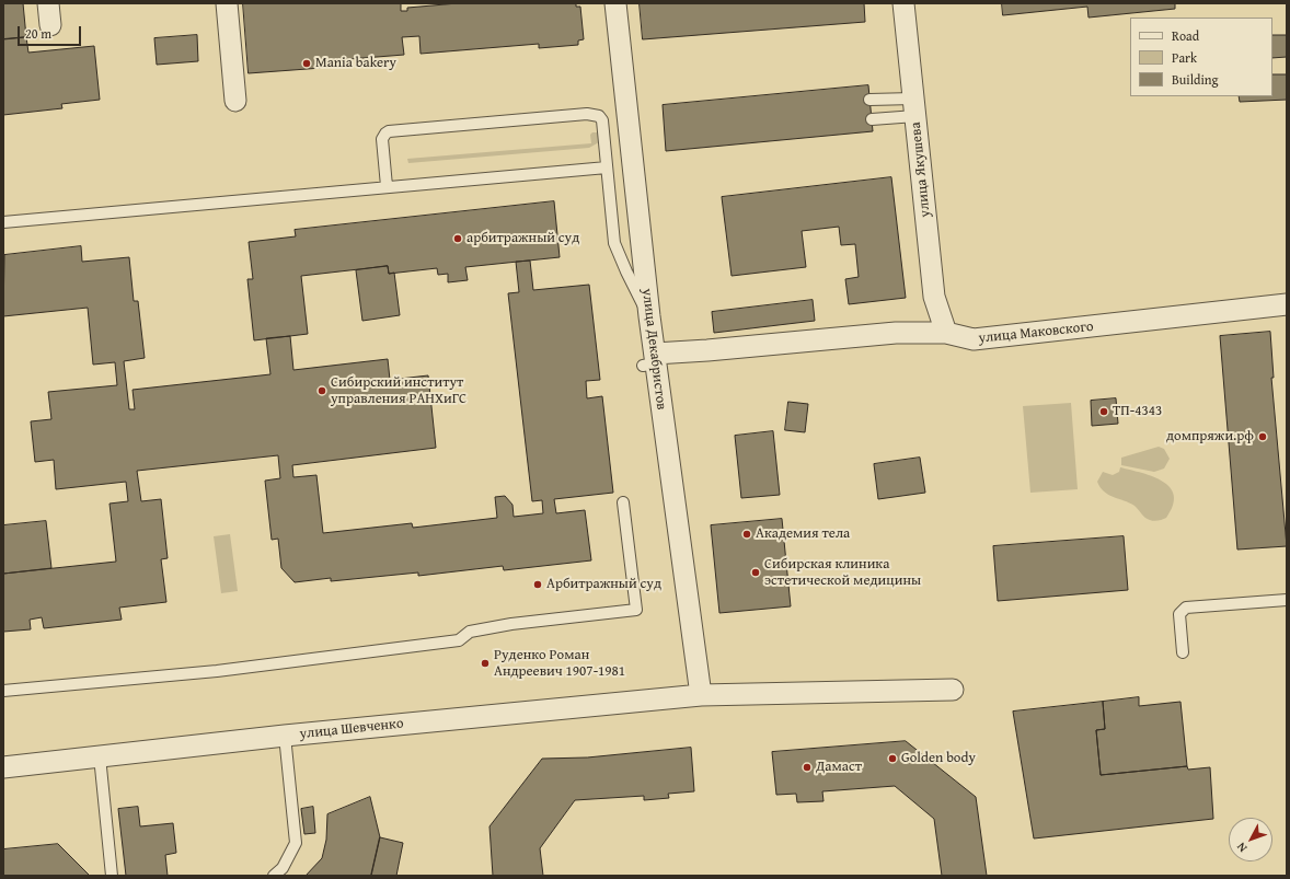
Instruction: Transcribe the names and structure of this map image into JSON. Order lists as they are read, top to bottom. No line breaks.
{"streets":{"street":["улица Якушева","улица Маковского","улица Декабристов","улица Шевченко"]},"crossings":[["улица Якушева","улица Маковского"],["улица Маковского","улица Декабристов"],["улица Декабристов","улица Шевченко"]],"places":["Mania bakery","арбитражный суд","Сибирский институт управления РАНХиГС","ТП-4343","домпряжи.рф","Академия тела","Сибирская клиника эстетической медицины","Арбитражный суд","Руденко Роман Андреевич 1907-1981","Golden body","Дамаст"],"legend":["Road","Park","Building"],"scale_bar":"20 m","north":"bottom left"}
